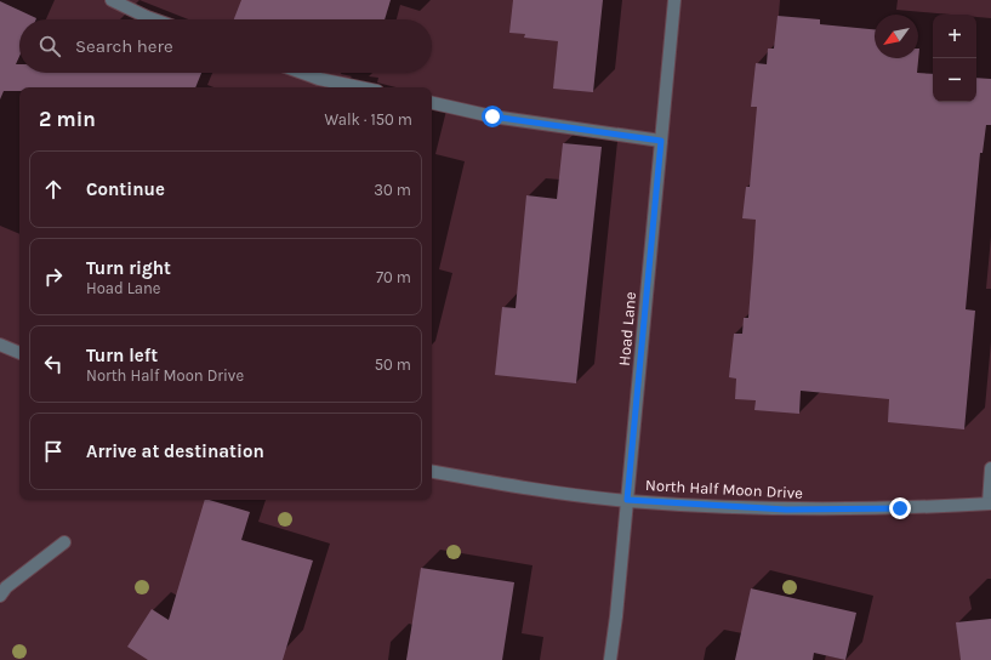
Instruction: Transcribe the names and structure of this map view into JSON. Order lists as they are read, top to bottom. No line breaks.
{"streets":{"street":["Hoad Lane","North Half Moon Drive"]},"crossings":[["Hoad Lane","North Half Moon Drive"]],"north":"bottom left","page":{"map_buttons":["+","−"],"search":"Search here","heading":["2 min","Walk · 150 m"],"list":[["Continue","30 m"],["Turn right","Hoad Lane","70 m"],["Turn left","North Half Moon Drive","50 m"],"Arrive at destination"]}}
